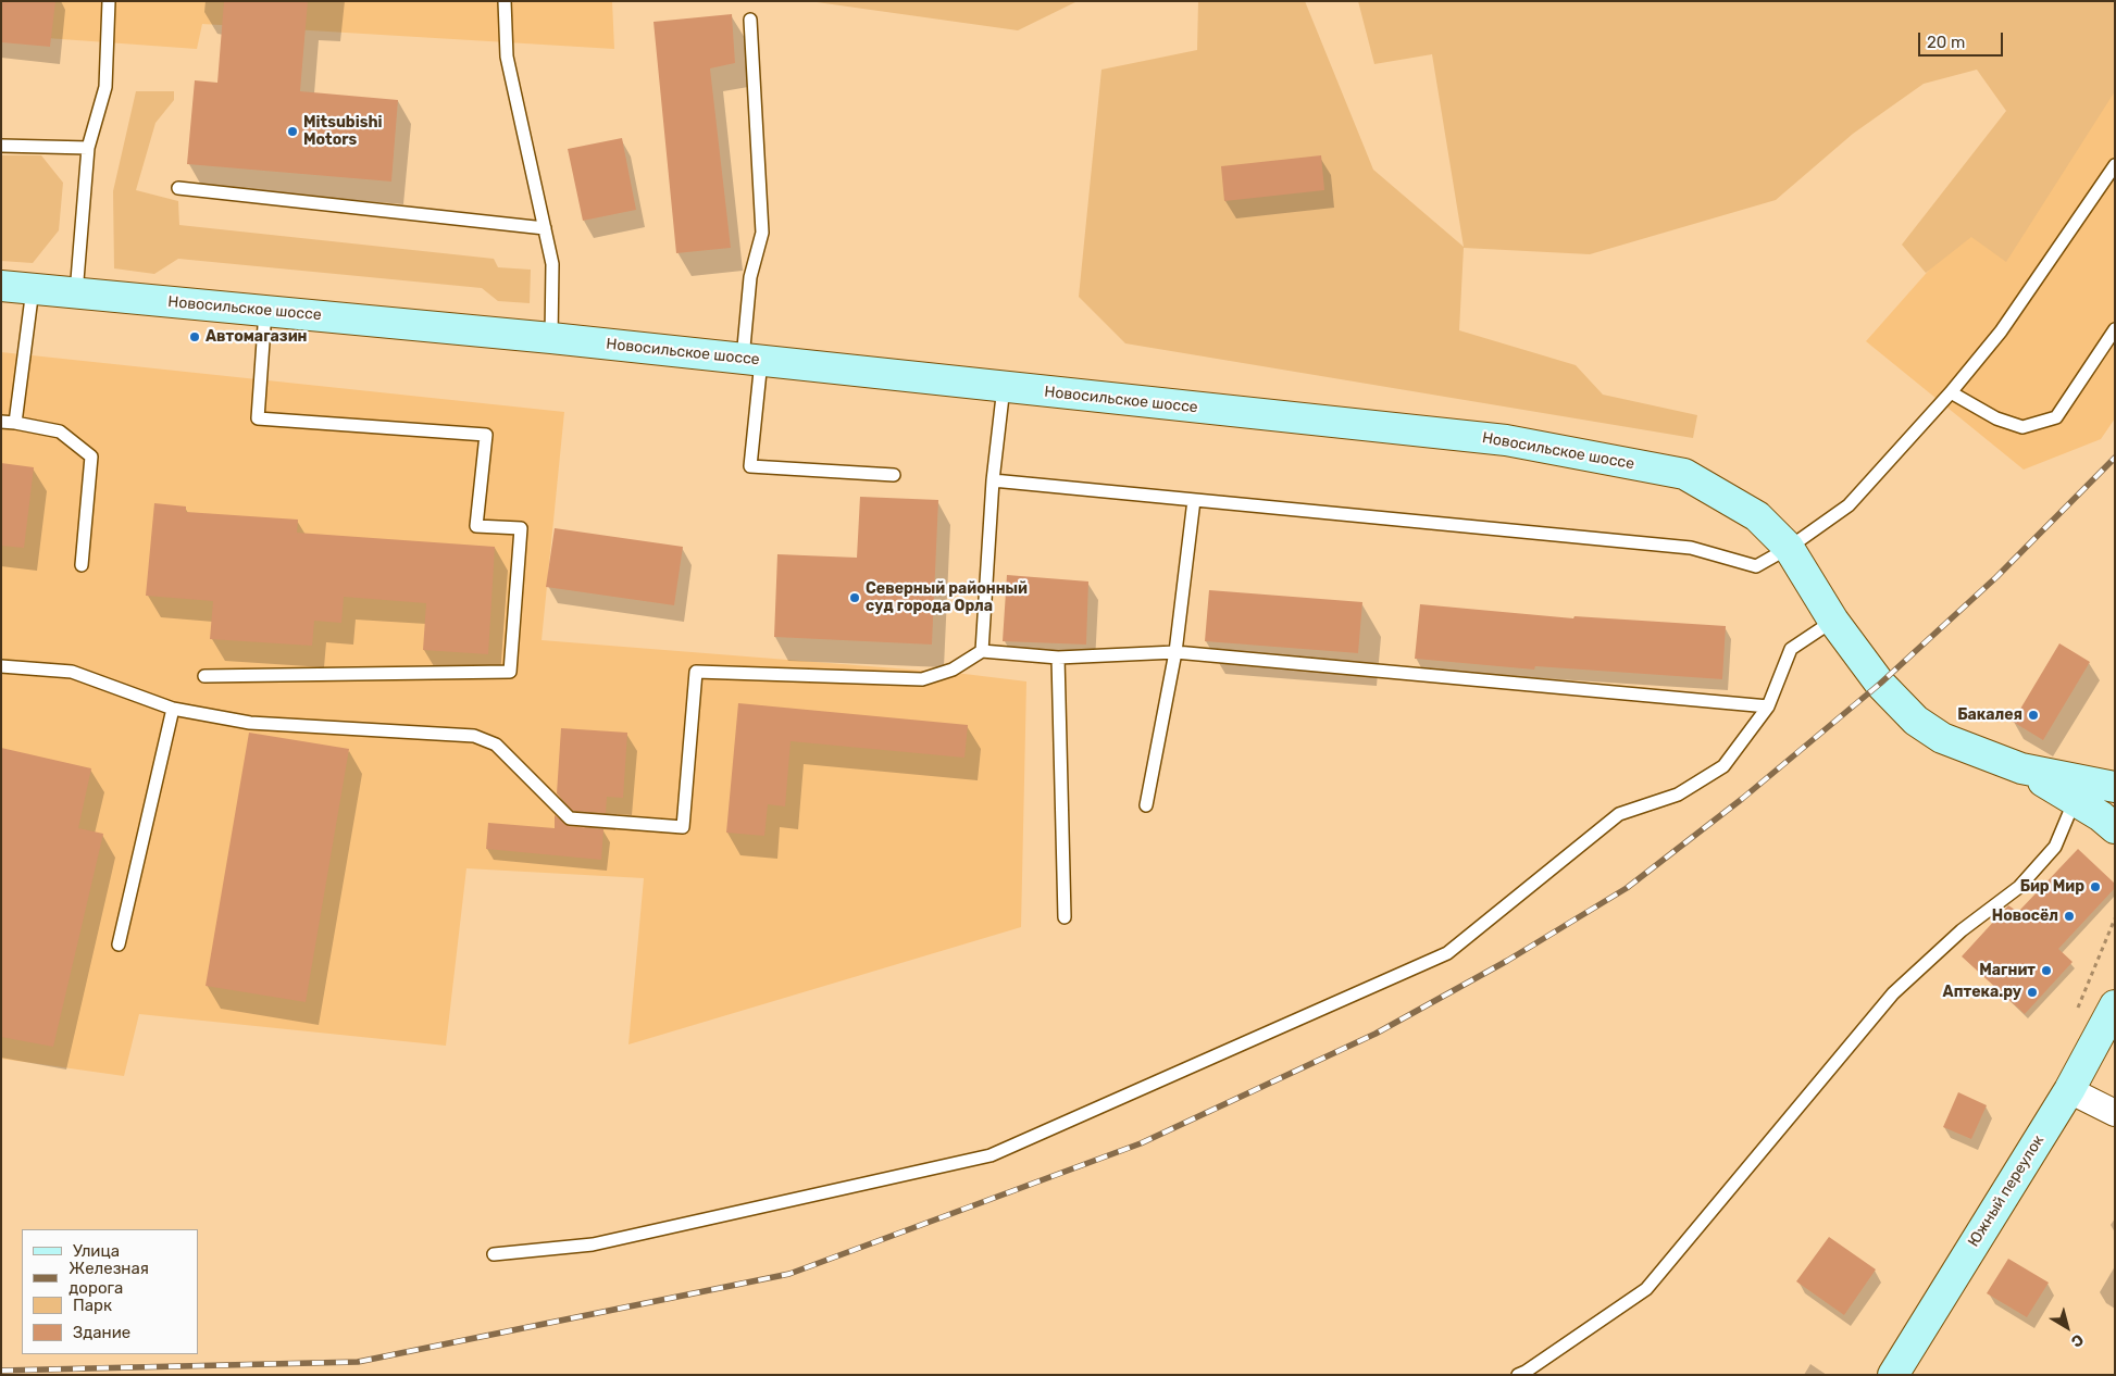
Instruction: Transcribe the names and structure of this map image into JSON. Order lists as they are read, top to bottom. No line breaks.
{"streets":{"street":["Новосильское шоссе","Южный переулок"]},"places":["Mitsubishi Motors","Автомагазин","Северный районный суд города Орла","Бакалея","Бир Мир","Новосёл","Магнит","Аптека.ру"],"legend":["Улица","Железная дорога","Парк","Здание"],"scale_bar":"20 m","north":"bottom right"}
